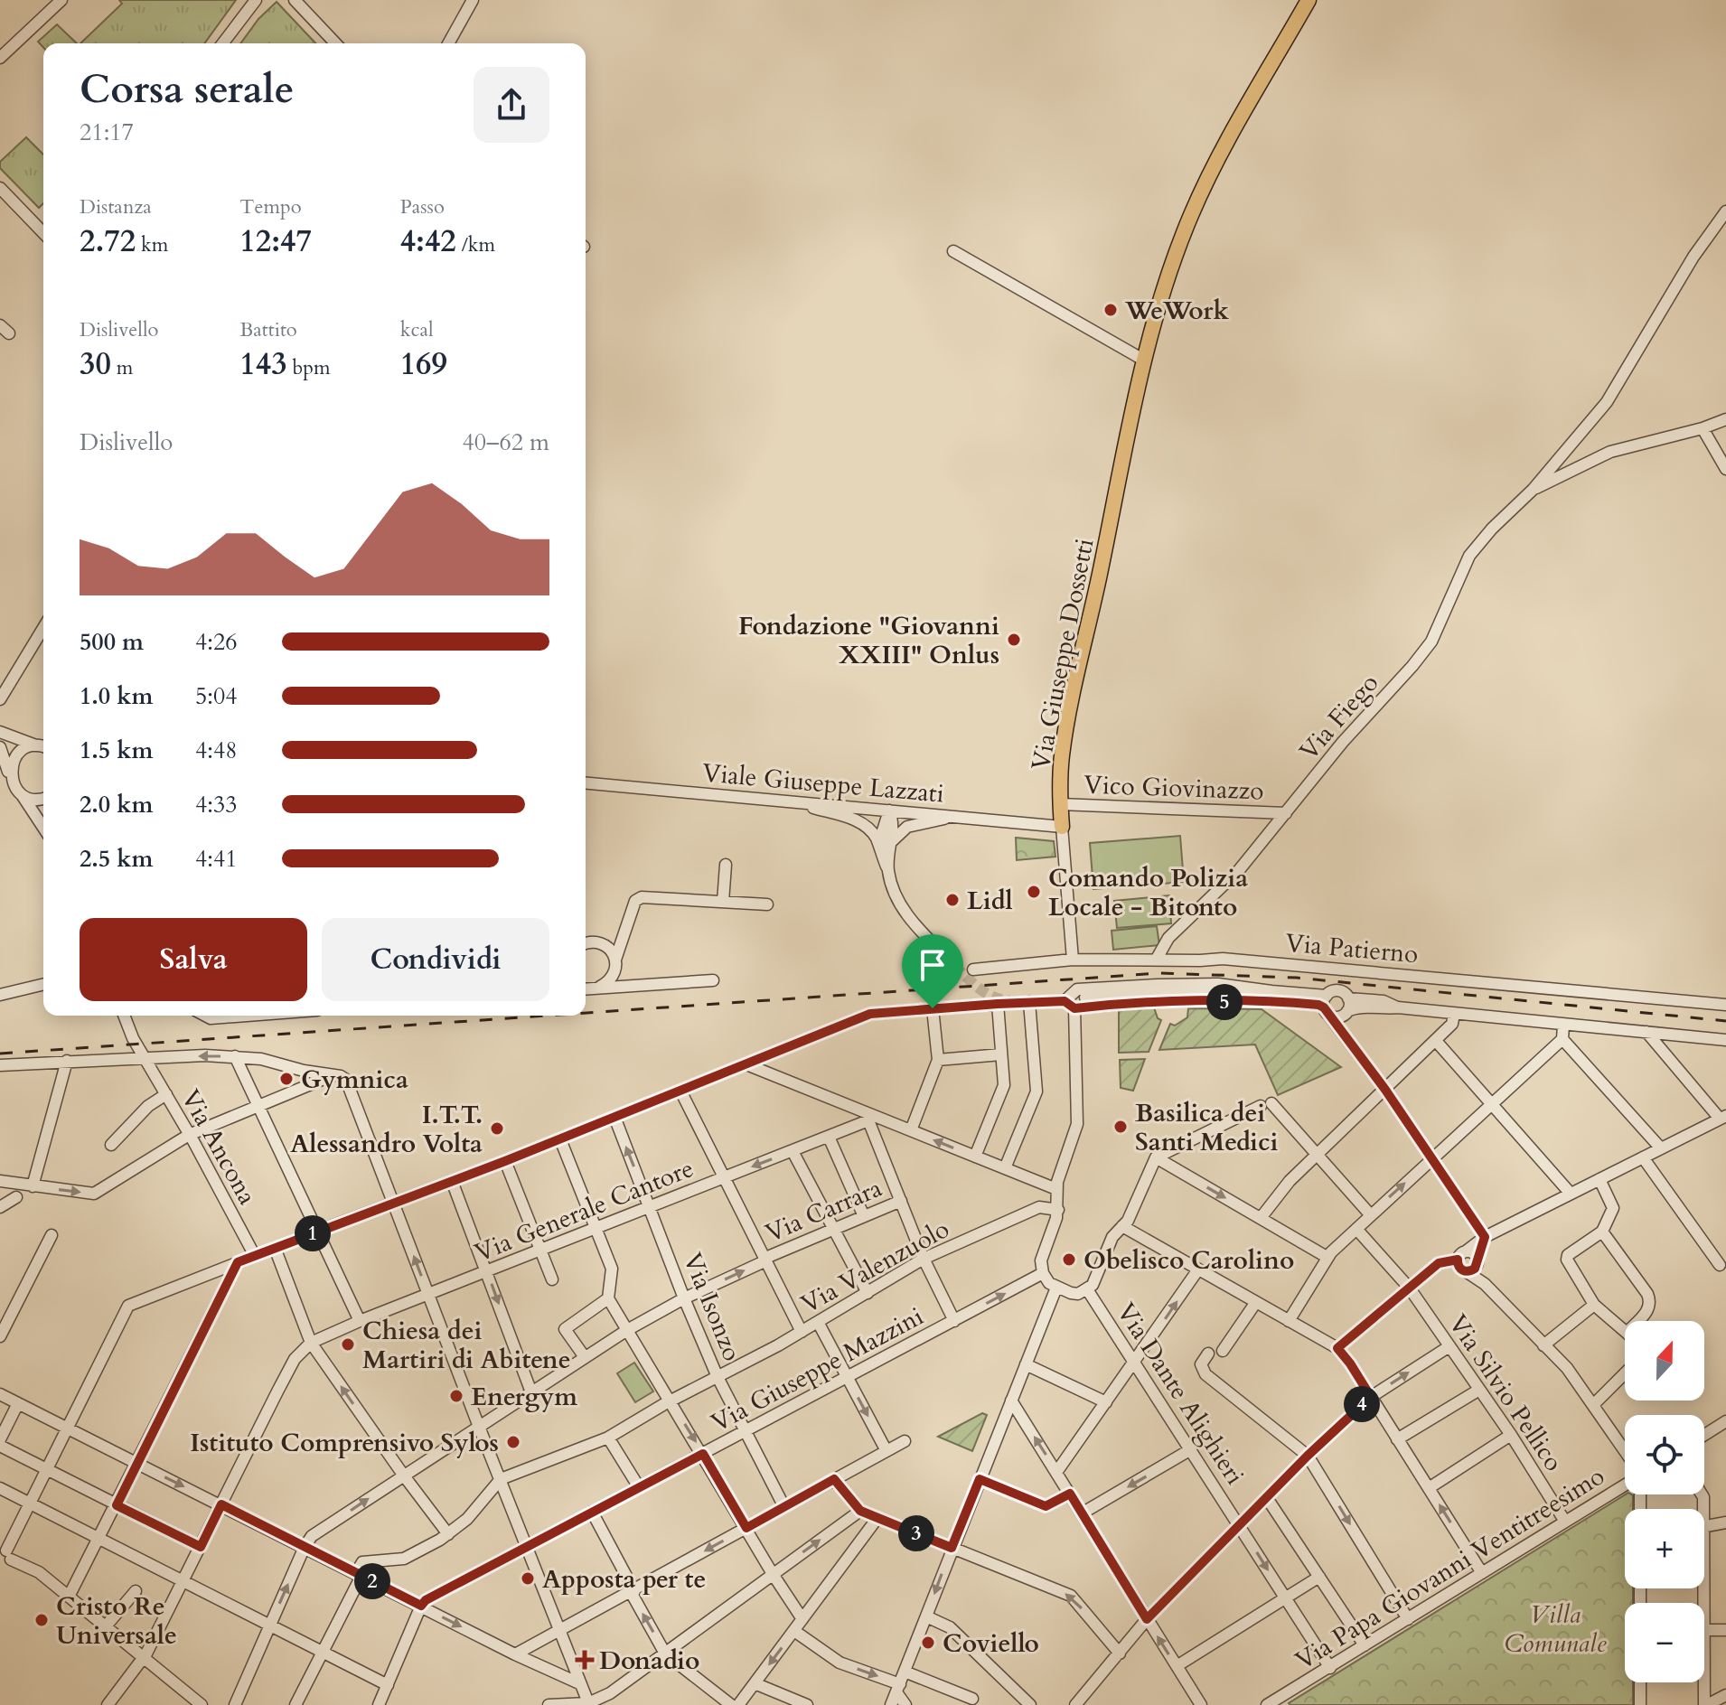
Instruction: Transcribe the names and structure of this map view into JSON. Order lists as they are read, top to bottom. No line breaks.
{"streets":{"main road":["Via Giuseppe Dossetti"],"street":["Via Fiego","Viale Giuseppe Lazzati","Vico Giovinazzo","Via Patierno","Via Ancona","Via Generale Cantore","Via Carrara","Via Valenzuolo","Via Isonzo","Via Giuseppe Mazzini","Via Silvio Pellico","Via Dante Alighieri","Via Papa Giovanni Ventitreesimo"]},"crossings":[["Via Giuseppe Dossetti","Viale Giuseppe Lazzati"],["Via Giuseppe Dossetti","Vico Giovinazzo"],["Via Giuseppe Dossetti","Via Patierno"],["Via Fiego","Vico Giovinazzo"],["Via Fiego","Via Patierno"],["Via Generale Cantore","Via Isonzo"],["Via Carrara","Via Isonzo"],["Via Valenzuolo","Via Isonzo"],["Via Isonzo","Via Giuseppe Mazzini"],["Via Silvio Pellico","Via Papa Giovanni Ventitreesimo"],["Via Dante Alighieri","Via Papa Giovanni Ventitreesimo"]],"parks":["Villa Comunale"],"places":{"other":["WeWork","Fondazione \"Giovanni XXIII\" Onlus","Comando Polizia Locale - Bitonto","Lidl","Gymnica","Basilica dei Santi Medici","I.T.T. Alessandro Volta","Obelisco Carolino","Chiesa dei Martiri di Abitene","Energym","Istituto Comprensivo Sylos","Apposta per te","Cristo Re Universale","Coviello"],"health":["Donadio"]},"north":"top","page":{"heading":["Corsa serale","21:17"],"stats":[["Distanza","2.72 km"],["Tempo","12:47"],["Passo","4:42 /km"],["Dislivello","30 m"],["Battito","143 bpm"],["kcal","169"]],"chart":["Dislivello","40–62 m"],"list":[{"name":"500 m","note":"4:26"},{"name":"1.0 km","note":"5:04"},{"name":"1.5 km","note":"4:48"},{"name":"2.0 km","note":"4:33"},{"name":"2.5 km","note":"4:41"}],"buttons":["Salva","Condividi"],"pins":["5","1","4","3","2"],"map_buttons":["+","−"]}}
